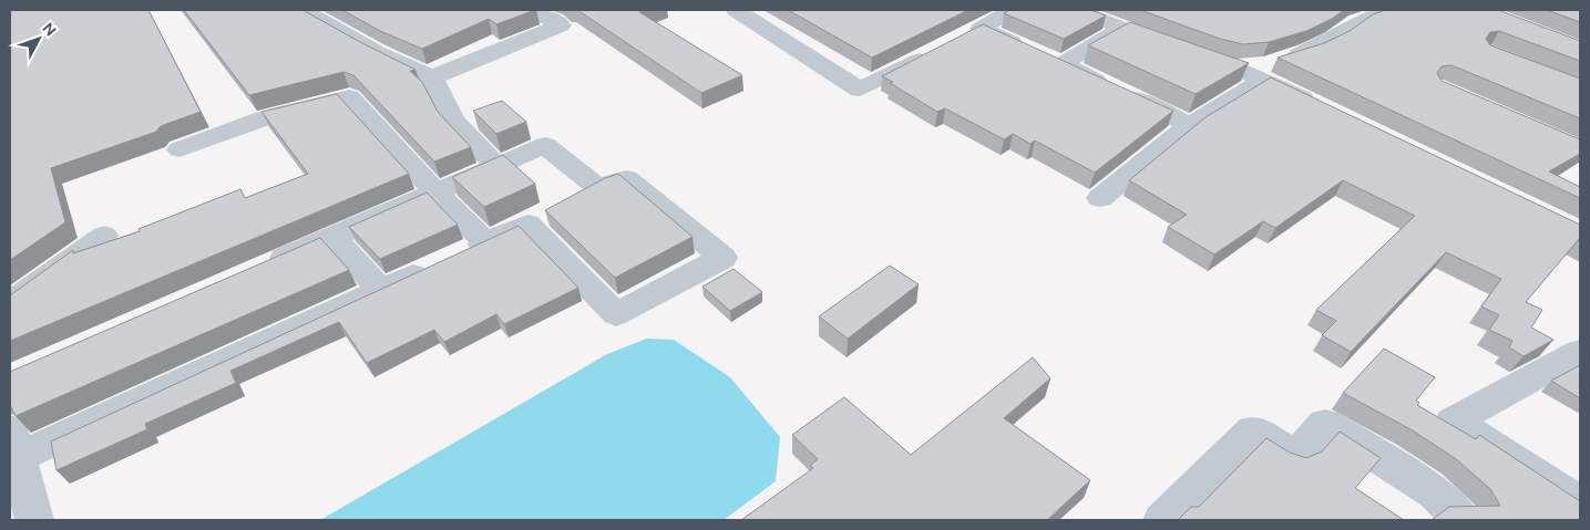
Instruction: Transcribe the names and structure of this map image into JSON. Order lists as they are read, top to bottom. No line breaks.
{"north":"top right"}
